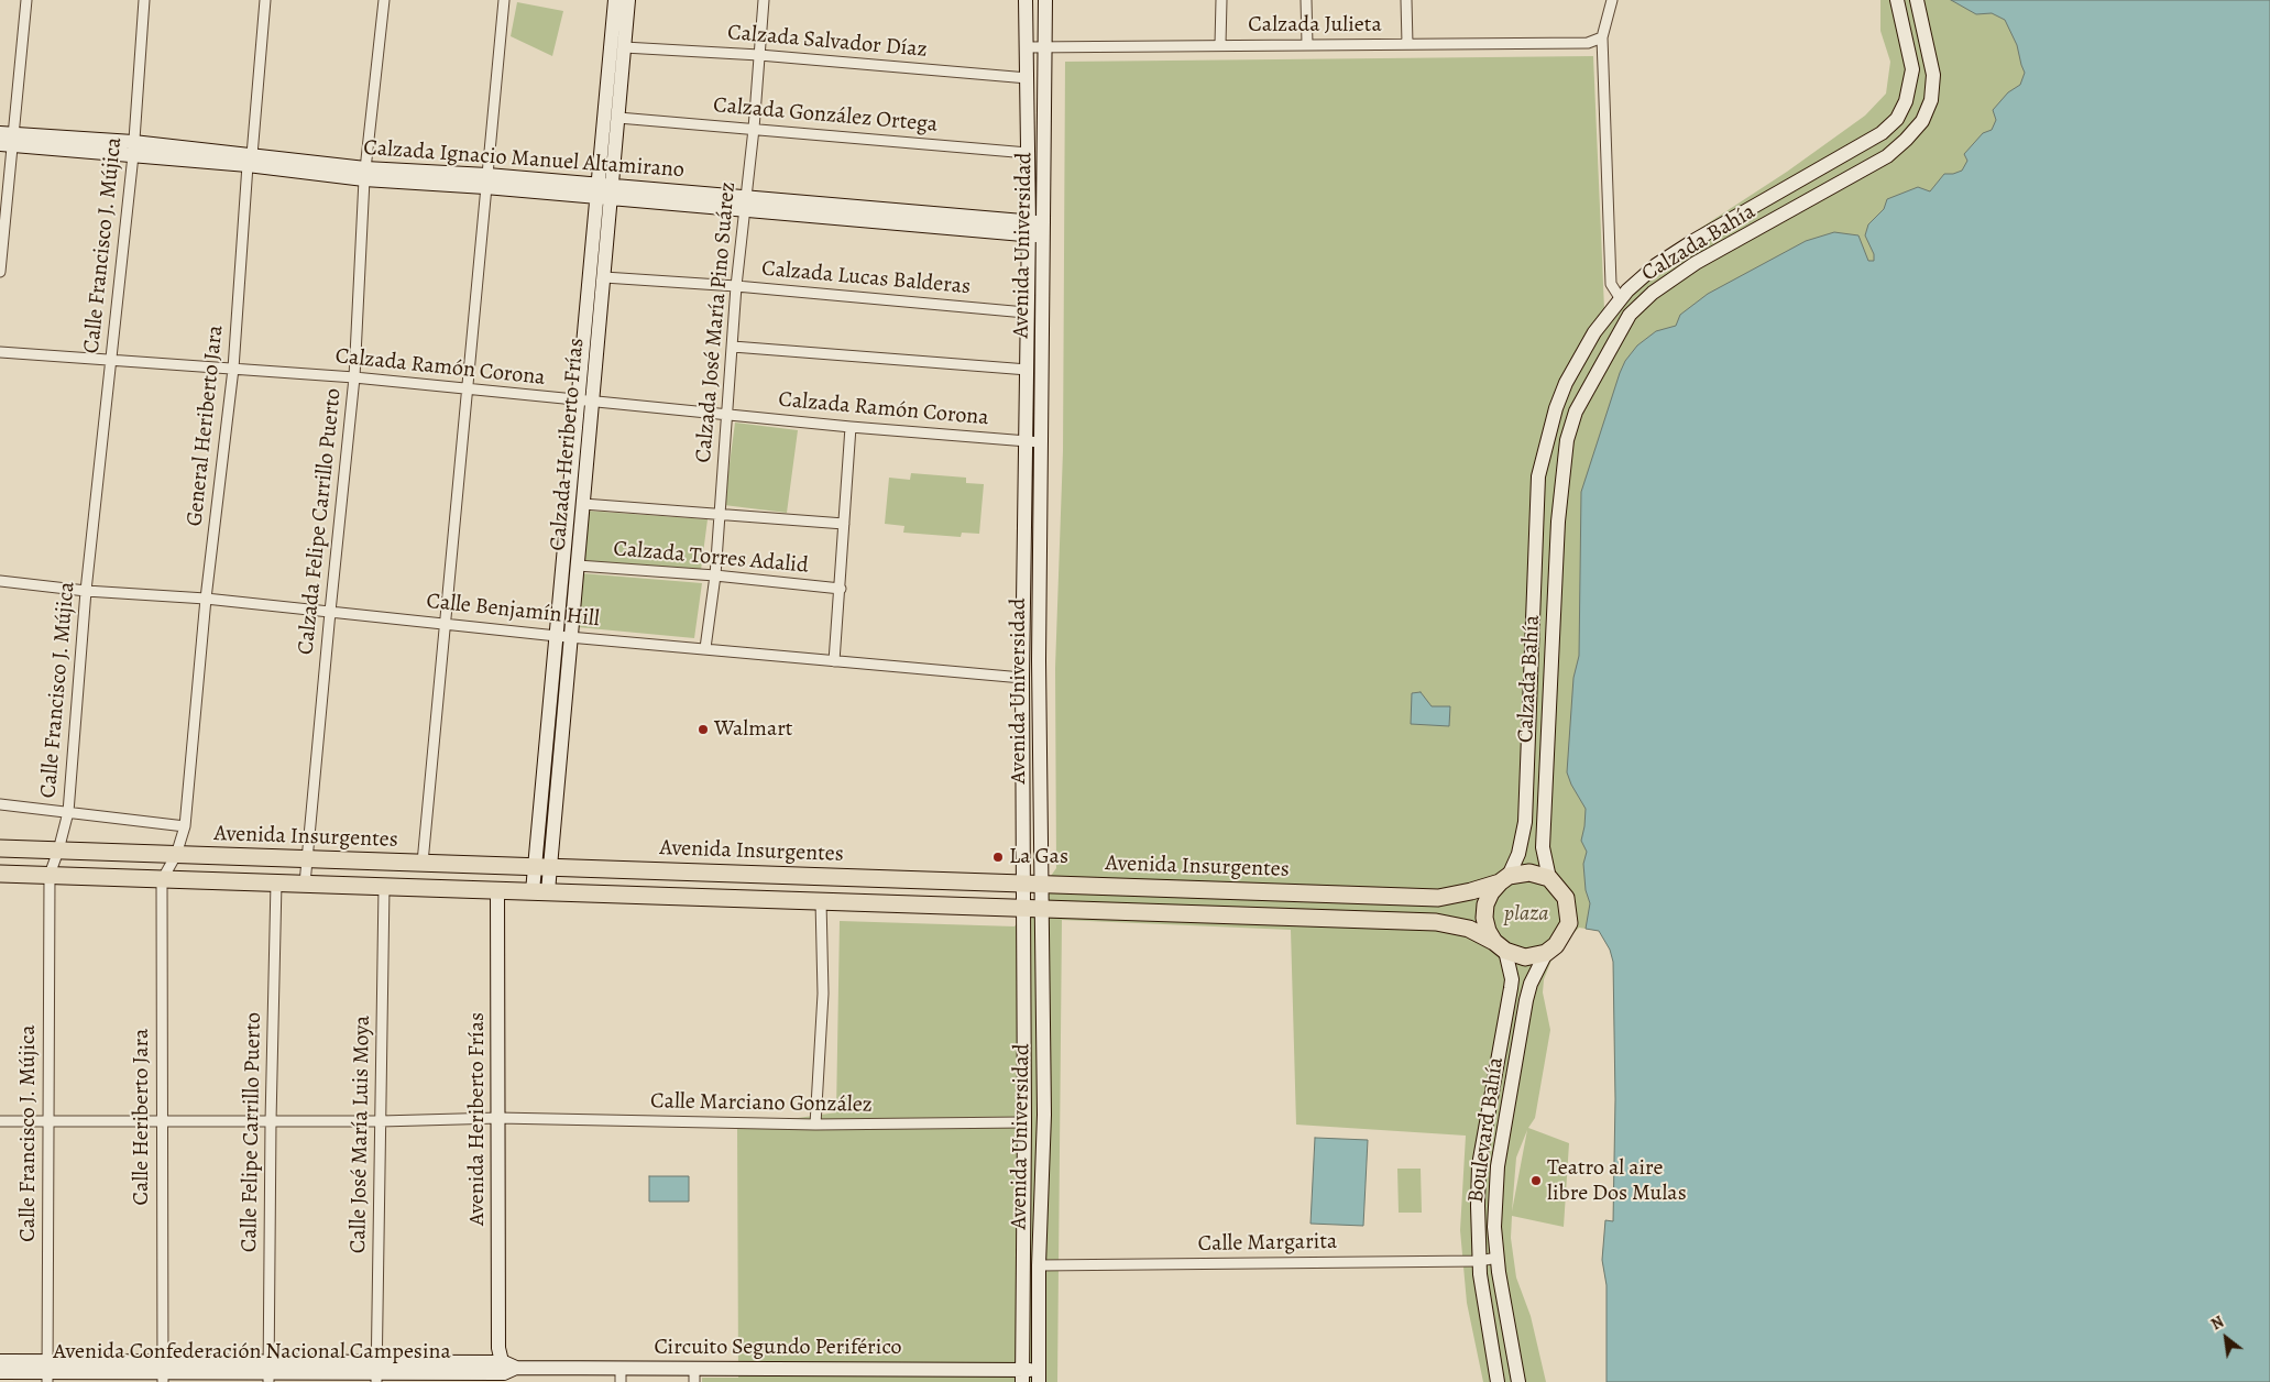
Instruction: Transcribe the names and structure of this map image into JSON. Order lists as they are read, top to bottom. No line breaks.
{"streets":{"main road":["Calzada Ignacio Manuel Altamirano","Calzada Bahía","Avenida Universidad","Calzada Heriberto Frías","Avenida Insurgentes","Avenida Heriberto Frías","Boulevard Bahía","Circuito Segundo Periférico","Avenida Confederación Nacional Campesina"],"street":["Calzada Julieta","Calzada Salvador Díaz","Calzada González Ortega","Calle Francisco J. Mújica","Calzada Lucas Balderas","Calzada José María Pino Suárez","Calzada Ramón Corona","General Heriberto Jara","Calzada Felipe Carrillo Puerto","Calzada Torres Adalid","Calle Benjamín Hill","Calle Marciano González","Calle Heriberto Jara","Calle Felipe Carrillo Puerto","Calle José María Luis Moya","Calle Margarita"]},"crossings":[["Calzada Julieta","Avenida Universidad"],["Calzada Salvador Díaz","Avenida Universidad"],["Calzada Salvador Díaz","Calzada José María Pino Suárez"],["Calzada Salvador Díaz","Calzada Heriberto Frías"],["Calzada González Ortega","Avenida Universidad"],["Calzada González Ortega","Calzada José María Pino Suárez"],["Calzada González Ortega","Calzada Heriberto Frías"],["Calzada Ignacio Manuel Altamirano","Calle Francisco J. Mújica"],["Calzada Ignacio Manuel Altamirano","Avenida Universidad"],["Calzada Ignacio Manuel Altamirano","Calzada José María Pino Suárez"],["Calzada Ignacio Manuel Altamirano","General Heriberto Jara"],["Calzada Ignacio Manuel Altamirano","Calzada Heriberto Frías"],["Calzada Ignacio Manuel Altamirano","Calzada Felipe Carrillo Puerto"],["Calzada Bahía","Avenida Insurgentes"],["Calzada Bahía","Boulevard Bahía"],["Calle Francisco J. Mújica","Calzada Ramón Corona"],["Calle Francisco J. Mújica","Calle Benjamín Hill"],["Calle Francisco J. Mújica","Avenida Insurgentes"],["Calle Francisco J. Mújica","Calle Marciano González"],["Calle Francisco J. Mújica","Avenida Confederación Nacional Campesina"],["Avenida Universidad","Calzada Lucas Balderas"],["Avenida Universidad","Calzada Ramón Corona"],["Avenida Universidad","Calle Benjamín Hill"],["Avenida Universidad","Avenida Insurgentes"],["Avenida Universidad","Calle Marciano González"],["Avenida Universidad","Calle Margarita"],["Avenida Universidad","Circuito Segundo Periférico"],["Calzada Lucas Balderas","Calzada José María Pino Suárez"],["Calzada Lucas Balderas","Calzada Heriberto Frías"],["Calzada José María Pino Suárez","Calzada Ramón Corona"],["Calzada José María Pino Suárez","Calzada Torres Adalid"],["Calzada José María Pino Suárez","Calle Benjamín Hill"],["Calzada Ramón Corona","General Heriberto Jara"],["Calzada Ramón Corona","Calzada Heriberto Frías"],["Calzada Ramón Corona","Calzada Felipe Carrillo Puerto"],["General Heriberto Jara","Calle Benjamín Hill"],["General Heriberto Jara","Avenida Insurgentes"],["General Heriberto Jara","Calle Heriberto Jara"],["Calzada Heriberto Frías","Calzada Torres Adalid"],["Calzada Heriberto Frías","Calle Benjamín Hill"],["Calzada Heriberto Frías","Avenida Insurgentes"],["Calzada Felipe Carrillo Puerto","Calle Benjamín Hill"],["Calzada Felipe Carrillo Puerto","Avenida Insurgentes"],["Avenida Insurgentes","Calle Heriberto Jara"],["Avenida Insurgentes","Boulevard Bahía"],["Calle Marciano González","Calle Heriberto Jara"],["Calle Marciano González","Avenida Heriberto Frías"],["Calle Marciano González","Calle Felipe Carrillo Puerto"],["Calle Marciano González","Calle José María Luis Moya"],["Calle Heriberto Jara","Avenida Confederación Nacional Campesina"],["Avenida Heriberto Frías","Circuito Segundo Periférico"],["Avenida Heriberto Frías","Avenida Confederación Nacional Campesina"],["Boulevard Bahía","Calle Margarita"],["Calle Felipe Carrillo Puerto","Avenida Confederación Nacional Campesina"],["Calle José María Luis Moya","Avenida Confederación Nacional Campesina"],["Circuito Segundo Periférico","Avenida Confederación Nacional Campesina"]],"parks":["plaza"],"places":["Walmart","La Gas","Teatro al aire libre Dos Mulas"],"north":"top left"}
